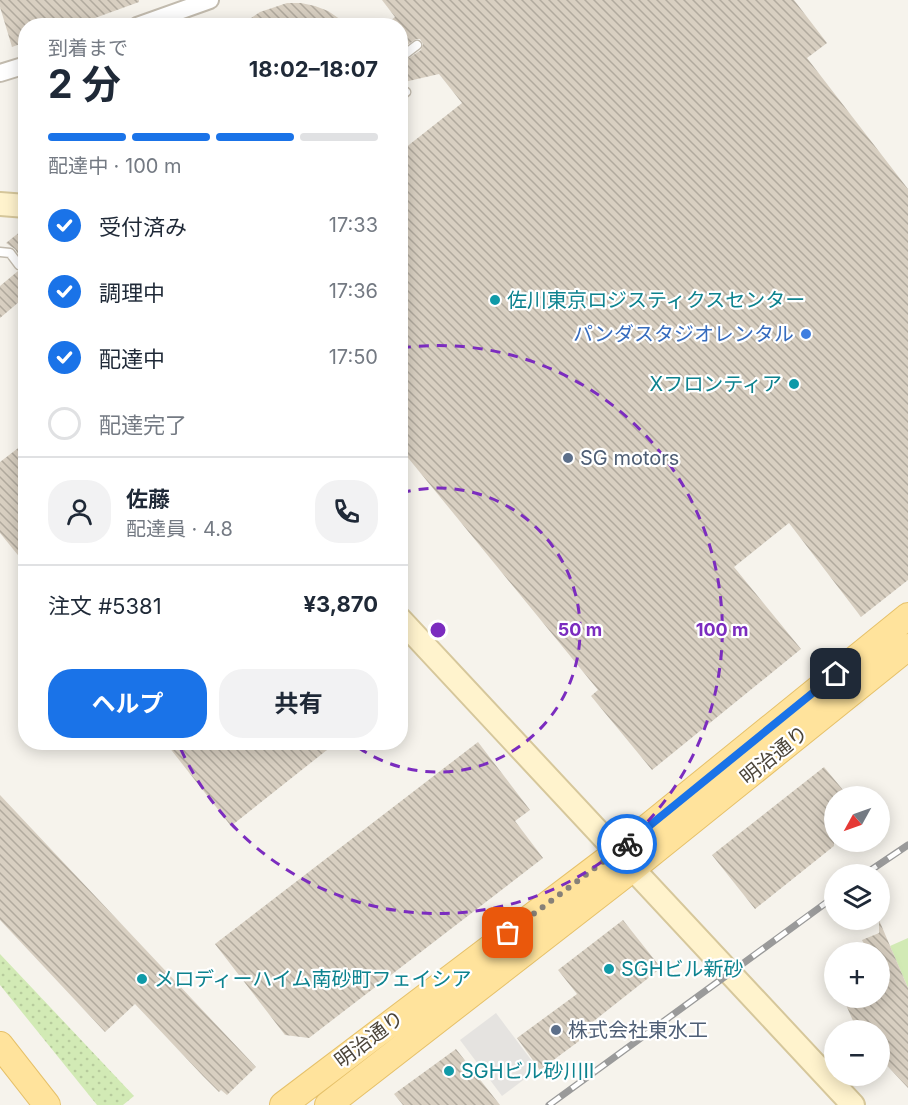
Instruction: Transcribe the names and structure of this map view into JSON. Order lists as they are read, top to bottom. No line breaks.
{"streets":{"main road":["明治通り"]},"places":["佐川東京ロジスティクスセンター","パンダスタジオレンタル","Xフロンティア","SG motors","SGHビル新砂","メロディーハイム南砂町フェイシア","株式会社東水工","SGHビル砂川Ⅱ"],"north":"bottom left","page":{"heading":["2 分","到着まで","18:02–18:07"],"panel":["佐藤","配達員 · 4.8","注文 #5381","¥3,870"],"bar":"配達中 · 100 m","list":[["受付済み","17:33"],["調理中","17:36"],["配達中","17:50"],"配達完了"],"buttons":["ヘルプ","共有"],"map_buttons":["+","−"]},"rings":["50 m","100 m"]}
